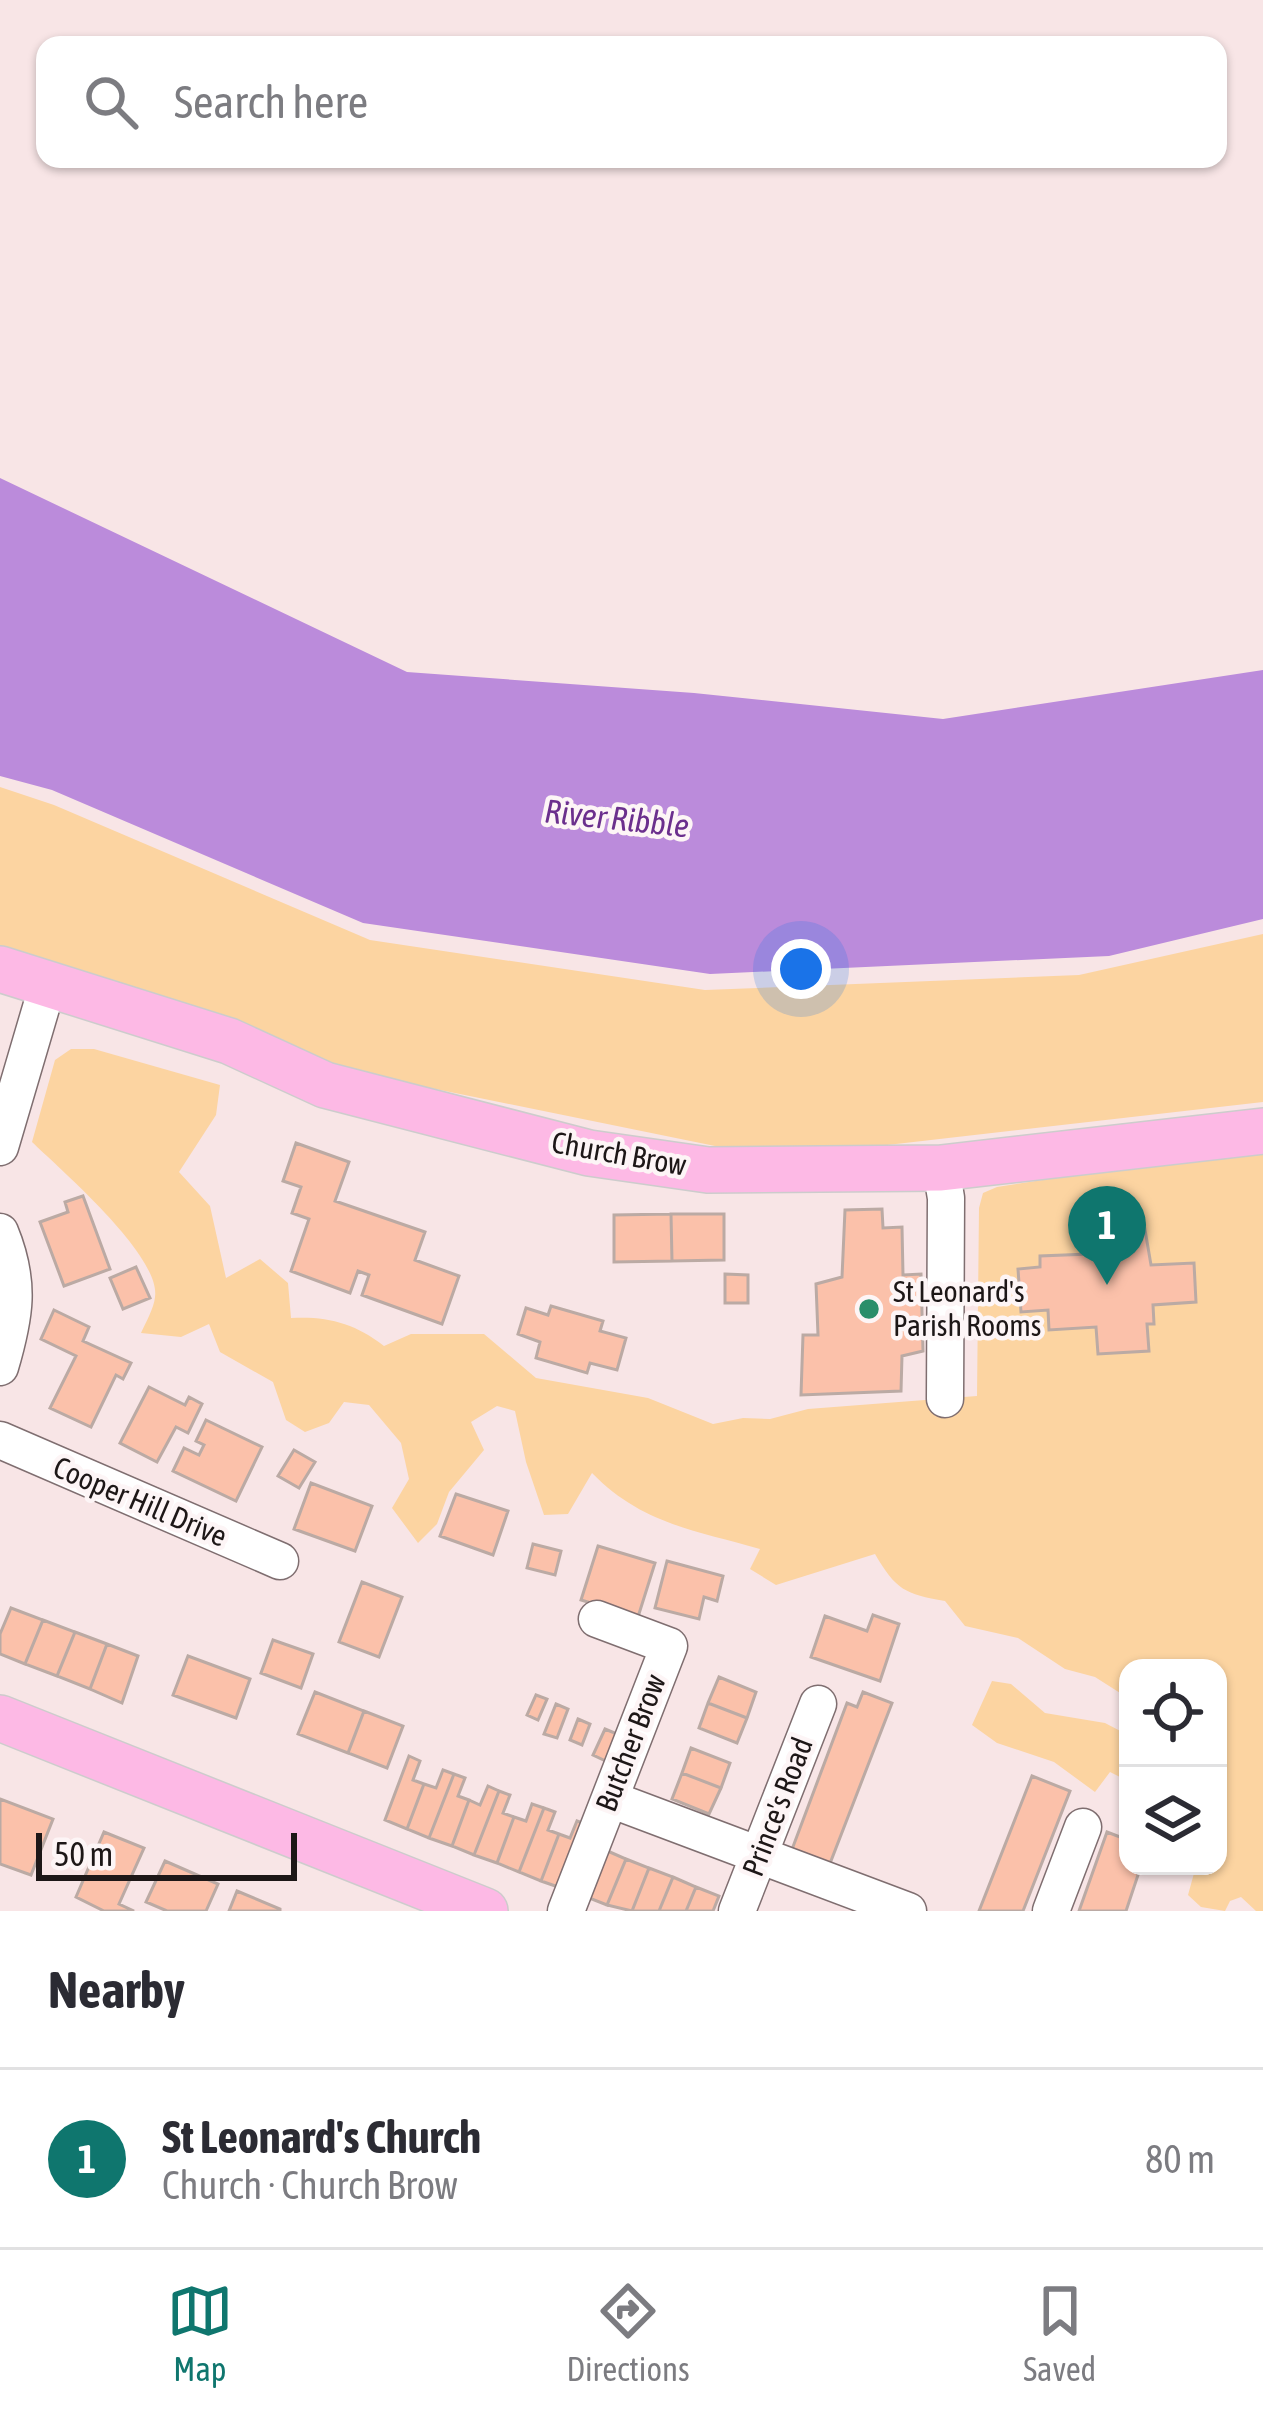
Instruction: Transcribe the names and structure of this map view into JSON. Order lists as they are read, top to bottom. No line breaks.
{"streets":{"main road":["Church Brow"],"street":["Cooper Hill Drive","Butcher Brow","Prince's Road"]},"water":["River Ribble"],"places":["St Leonard's Parish Rooms"],"scale_bar":"50 m","page":{"search":"Search here","pins":"1","scale":"50 m","heading":"Nearby","list":[{"mark":"1","name":"St Leonard's Church","note":"Church · Church Brow","value":"80 m"}],"nav":["Map","Directions","Saved"]}}
